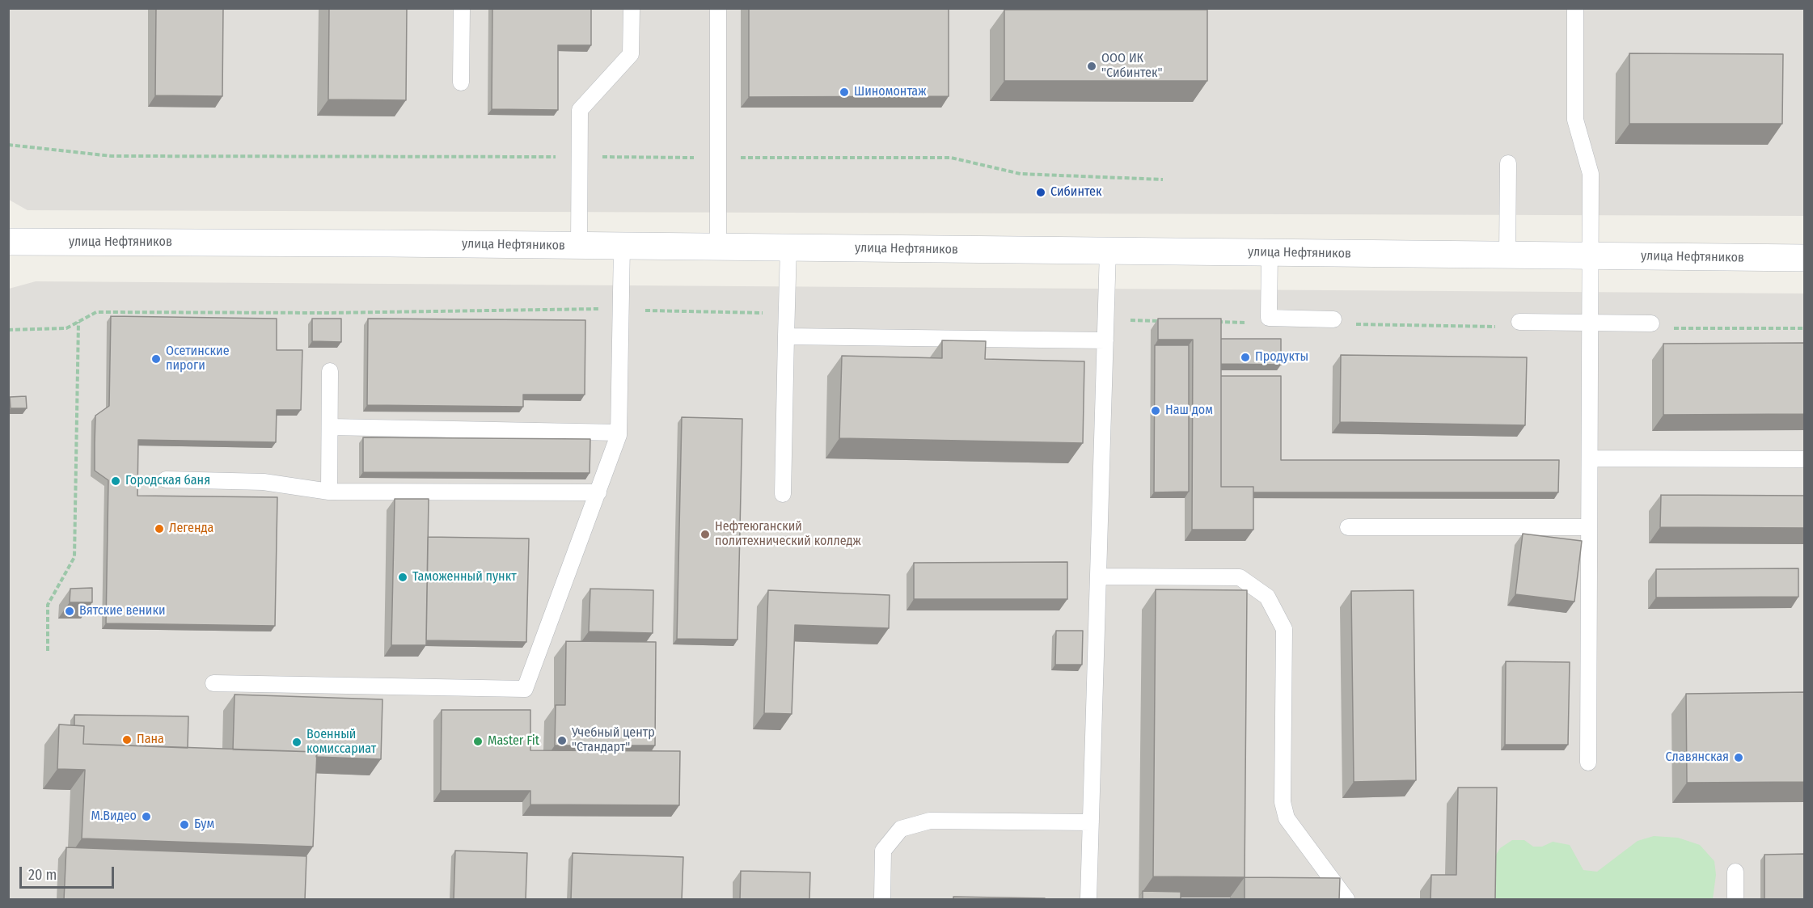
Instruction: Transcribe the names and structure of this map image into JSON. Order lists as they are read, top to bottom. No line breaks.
{"streets":{"main road":["улица Нефтяников"]},"places":["ООО ИК \"Сибинтек\"","Шиномонтаж","Сибинтек","Продукты","Осетинские пироги","Наш дом","Городская баня","Легенда","Нефтеюганский политехнический колледж","Таможенный пункт","Вятские веники","Пана","Учебный центр \"Стандарт\"","Master Fit","Военный комиссариат","Славянская","М.Видео","Бум"],"scale_bar":"20 m"}
